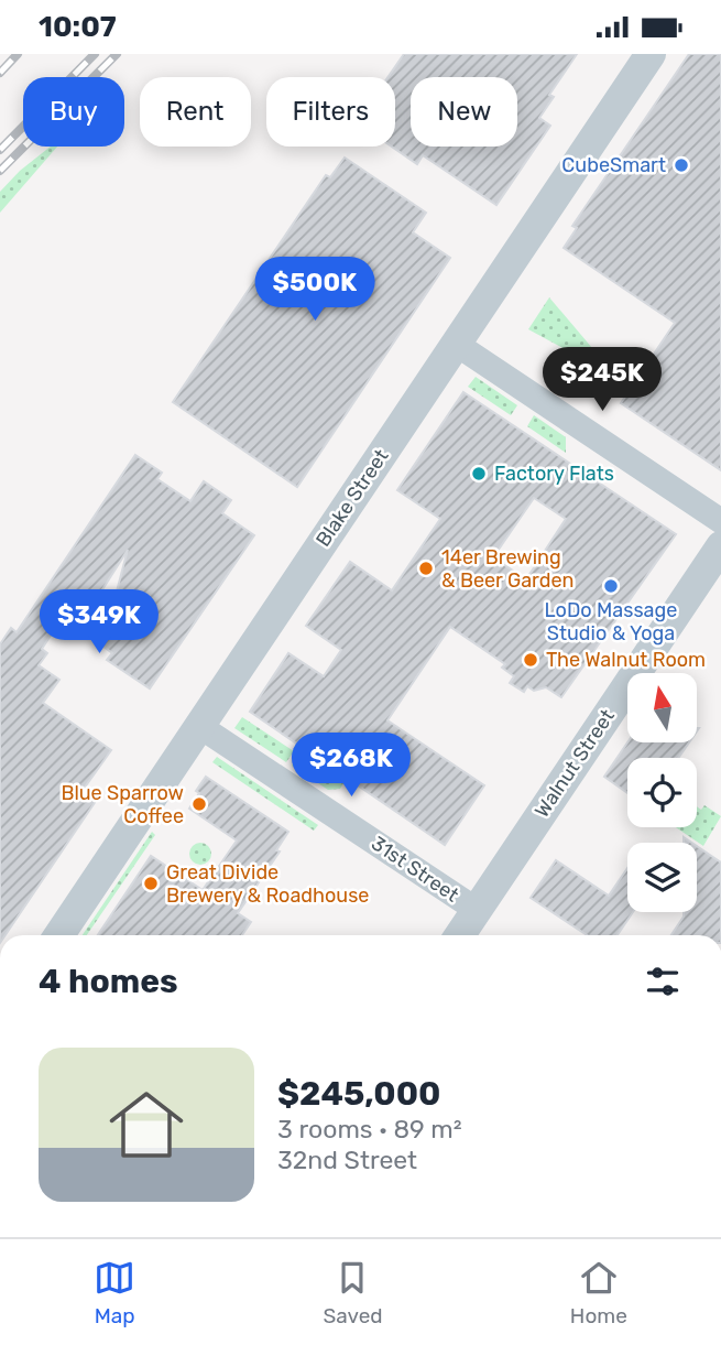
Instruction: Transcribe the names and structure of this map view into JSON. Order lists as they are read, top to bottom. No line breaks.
{"streets":{"street":["Blake Street","Walnut Street","31st Street"]},"crossings":[["Blake Street","31st Street"],["Walnut Street","31st Street"]],"places":["CubeSmart","Factory Flats","14er Brewing & Beer Garden","LoDo Massage Studio & Yoga","The Walnut Room","Blue Sparrow Coffee","Great Divide Brewery & Roadhouse"],"north":"top","page":{"status":"10:07","chip":["Buy","Rent","Filters","New"],"price":["$500K","$245K","$349K","$268K"],"heading":"4 homes","list":[{"name":"$245,000","note":"3 rooms · 89 m² · 32nd Street"}],"tabs":["Map","Saved","Home"]}}
